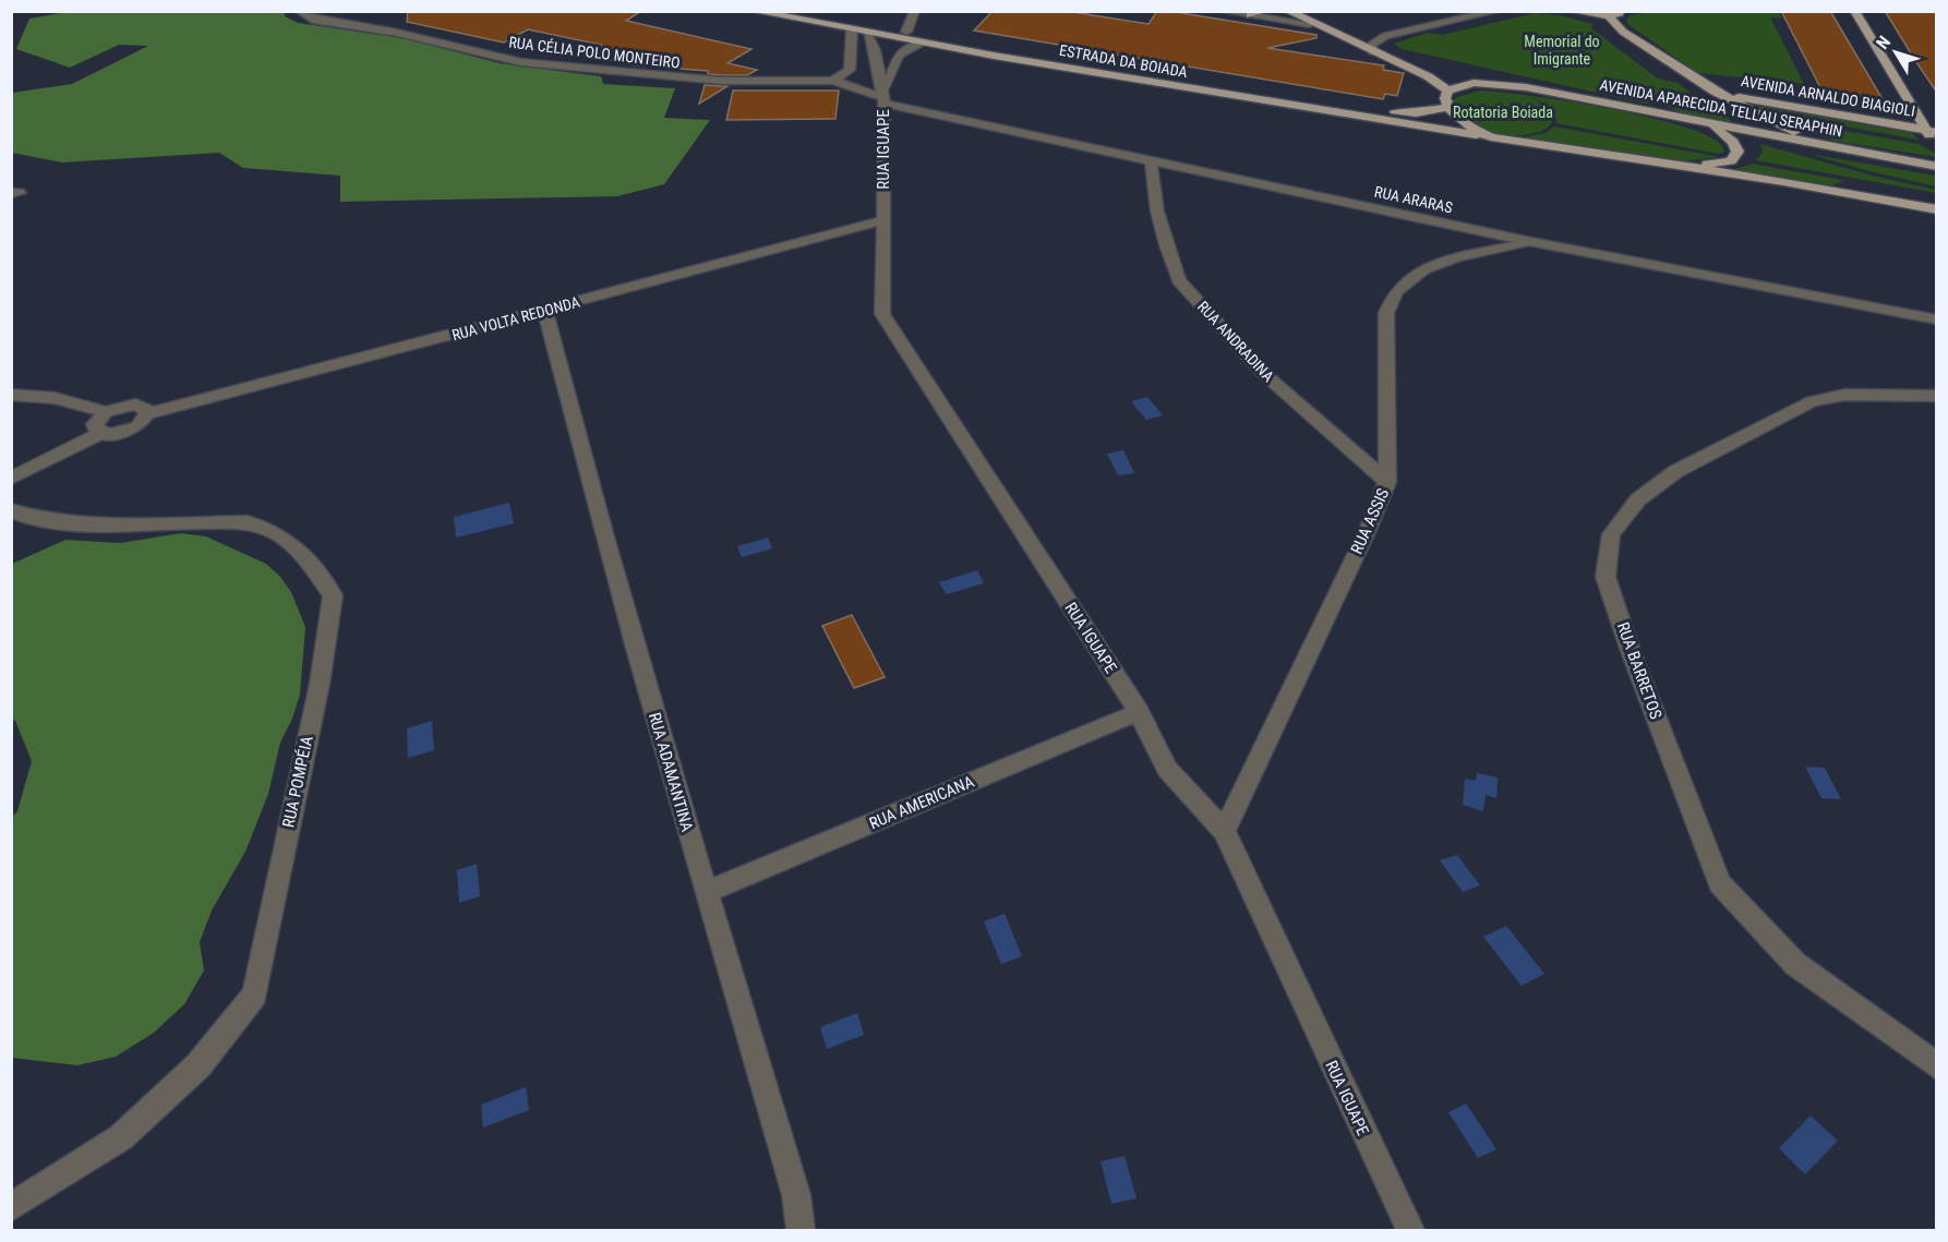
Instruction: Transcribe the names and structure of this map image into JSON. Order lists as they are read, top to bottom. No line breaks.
{"streets":{"main road":["ESTRADA DA BOIADA","AVENIDA ARNALDO BIAGIOLI","AVENIDA APARECIDA TELLAU SERAPHIN"],"street":["RUA CÉLIA POLO MONTEIRO","RUA IGUAPE","RUA ARARAS","RUA VOLTA REDONDA","RUA ANDRADINA","RUA ASSIS","RUA BARRETOS","RUA ADAMANTINA","RUA POMPÉIA","RUA AMERICANA"]},"crossings":[["RUA CÉLIA POLO MONTEIRO","RUA IGUAPE"],["RUA CÉLIA POLO MONTEIRO","RUA ARARAS"],["RUA IGUAPE","RUA ARARAS"],["RUA IGUAPE","RUA VOLTA REDONDA"],["RUA IGUAPE","RUA ASSIS"],["RUA IGUAPE","RUA AMERICANA"],["RUA ARARAS","RUA ANDRADINA"],["RUA ARARAS","RUA ASSIS"],["RUA VOLTA REDONDA","RUA ADAMANTINA"],["RUA ANDRADINA","RUA ASSIS"],["RUA ADAMANTINA","RUA AMERICANA"]],"parks":["Memorial do Imigrante","Rotatoria Boiada"],"north":"top left"}
